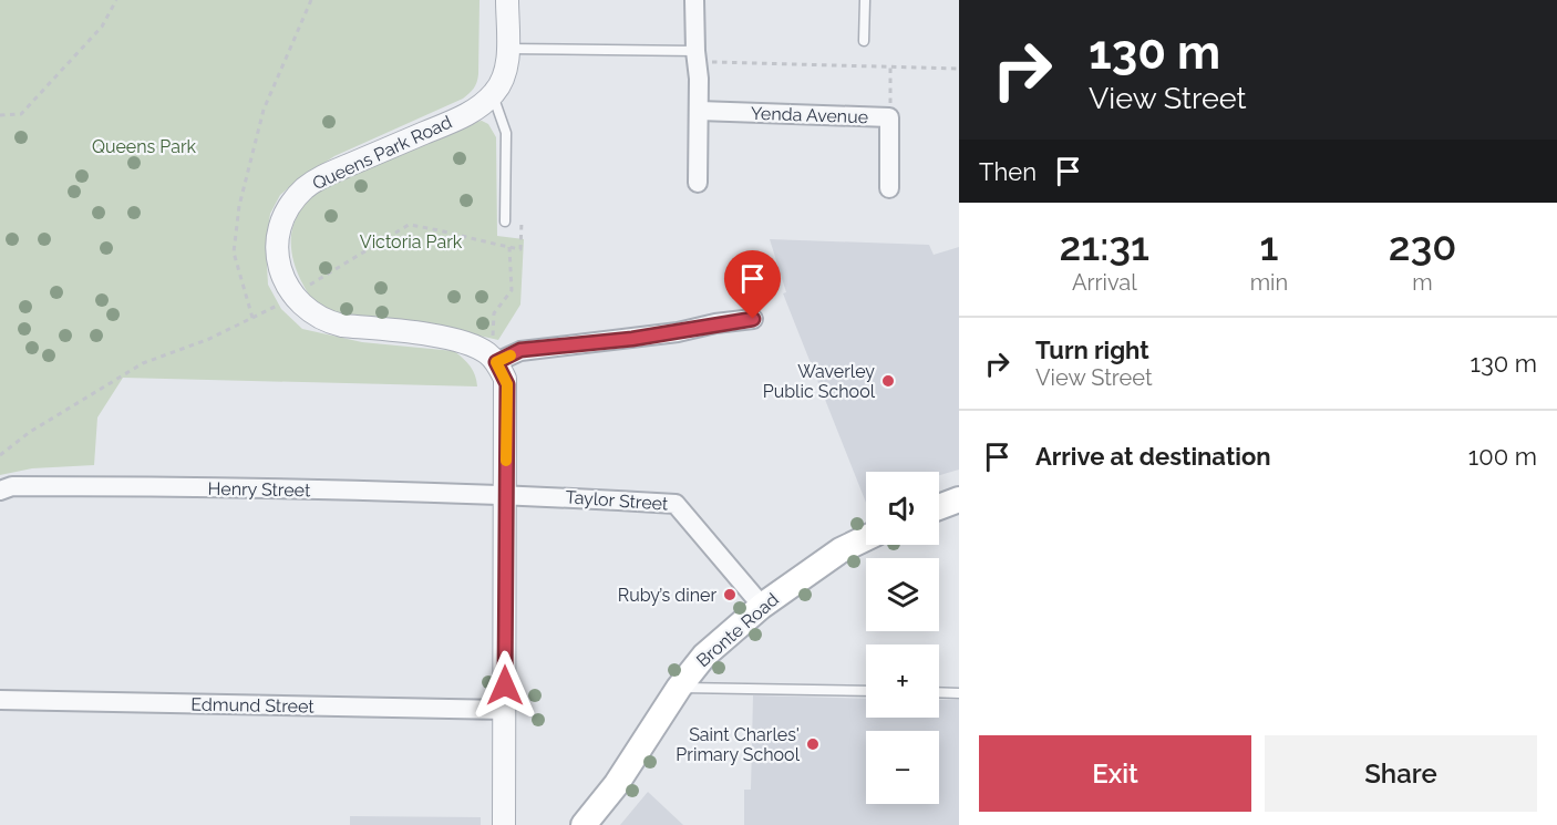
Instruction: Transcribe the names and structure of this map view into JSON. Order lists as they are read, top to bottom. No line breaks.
{"streets":{"main road":["Bronte Road"],"street":["Yenda Avenue","Queens Park Road","Henry Street","Taylor Street","Edmund Street"]},"crossings":[["Henry Street","Taylor Street"],["Taylor Street","Bronte Road"]],"parks":["Queens Park","Victoria Park"],"places":["Waverley Public School","Ruby’s diner","Saint Charles' Primary School"],"page":{"turn":["130 m","View Street"],"then":"Then","eta":["21:31","Arrival","1","min","230","m"],"list":[{"name":"Turn right","note":"View Street","value":"130 m"},{"name":"Arrive at destination","value":"100 m"}],"map_buttons":["+","−"],"buttons":["Exit","Share"]}}
